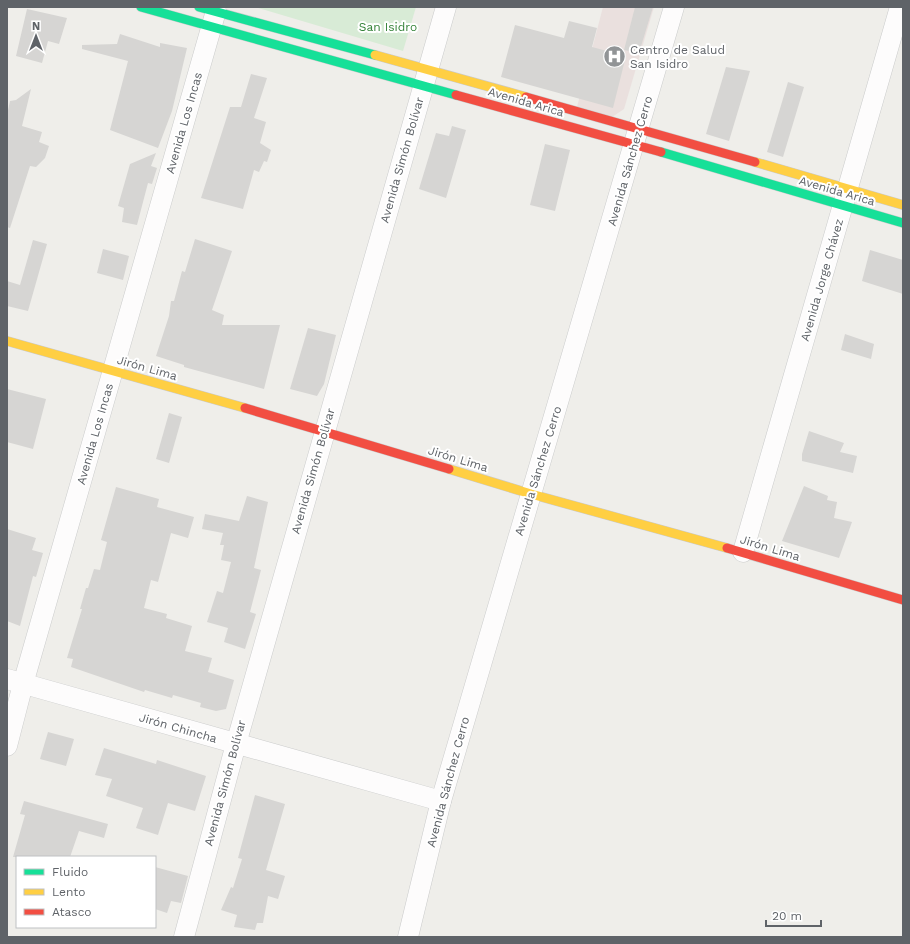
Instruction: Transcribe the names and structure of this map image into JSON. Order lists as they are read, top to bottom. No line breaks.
{"streets":{"street":["Avenida Arica","Avenida Los Incas","Avenida Simón Bolívar","Avenida Sánchez Cerro","Avenida Jorge Chávez","Jirón Lima","Jirón Chincha"]},"crossings":[["Avenida Arica","Avenida Los Incas"],["Avenida Arica","Avenida Simón Bolívar"],["Avenida Arica","Avenida Sánchez Cerro"],["Avenida Arica","Avenida Jorge Chávez"],["Avenida Los Incas","Jirón Lima"],["Avenida Los Incas","Jirón Chincha"],["Avenida Simón Bolívar","Jirón Lima"],["Avenida Simón Bolívar","Jirón Chincha"],["Avenida Sánchez Cerro","Jirón Lima"],["Avenida Sánchez Cerro","Jirón Chincha"],["Avenida Jorge Chávez","Jirón Lima"]],"parks":["San Isidro"],"places":{"hospital":["Centro de Salud San Isidro"]},"legend":["Fluido","Lento","Atasco"],"scale_bar":"20 m","north":"top"}
